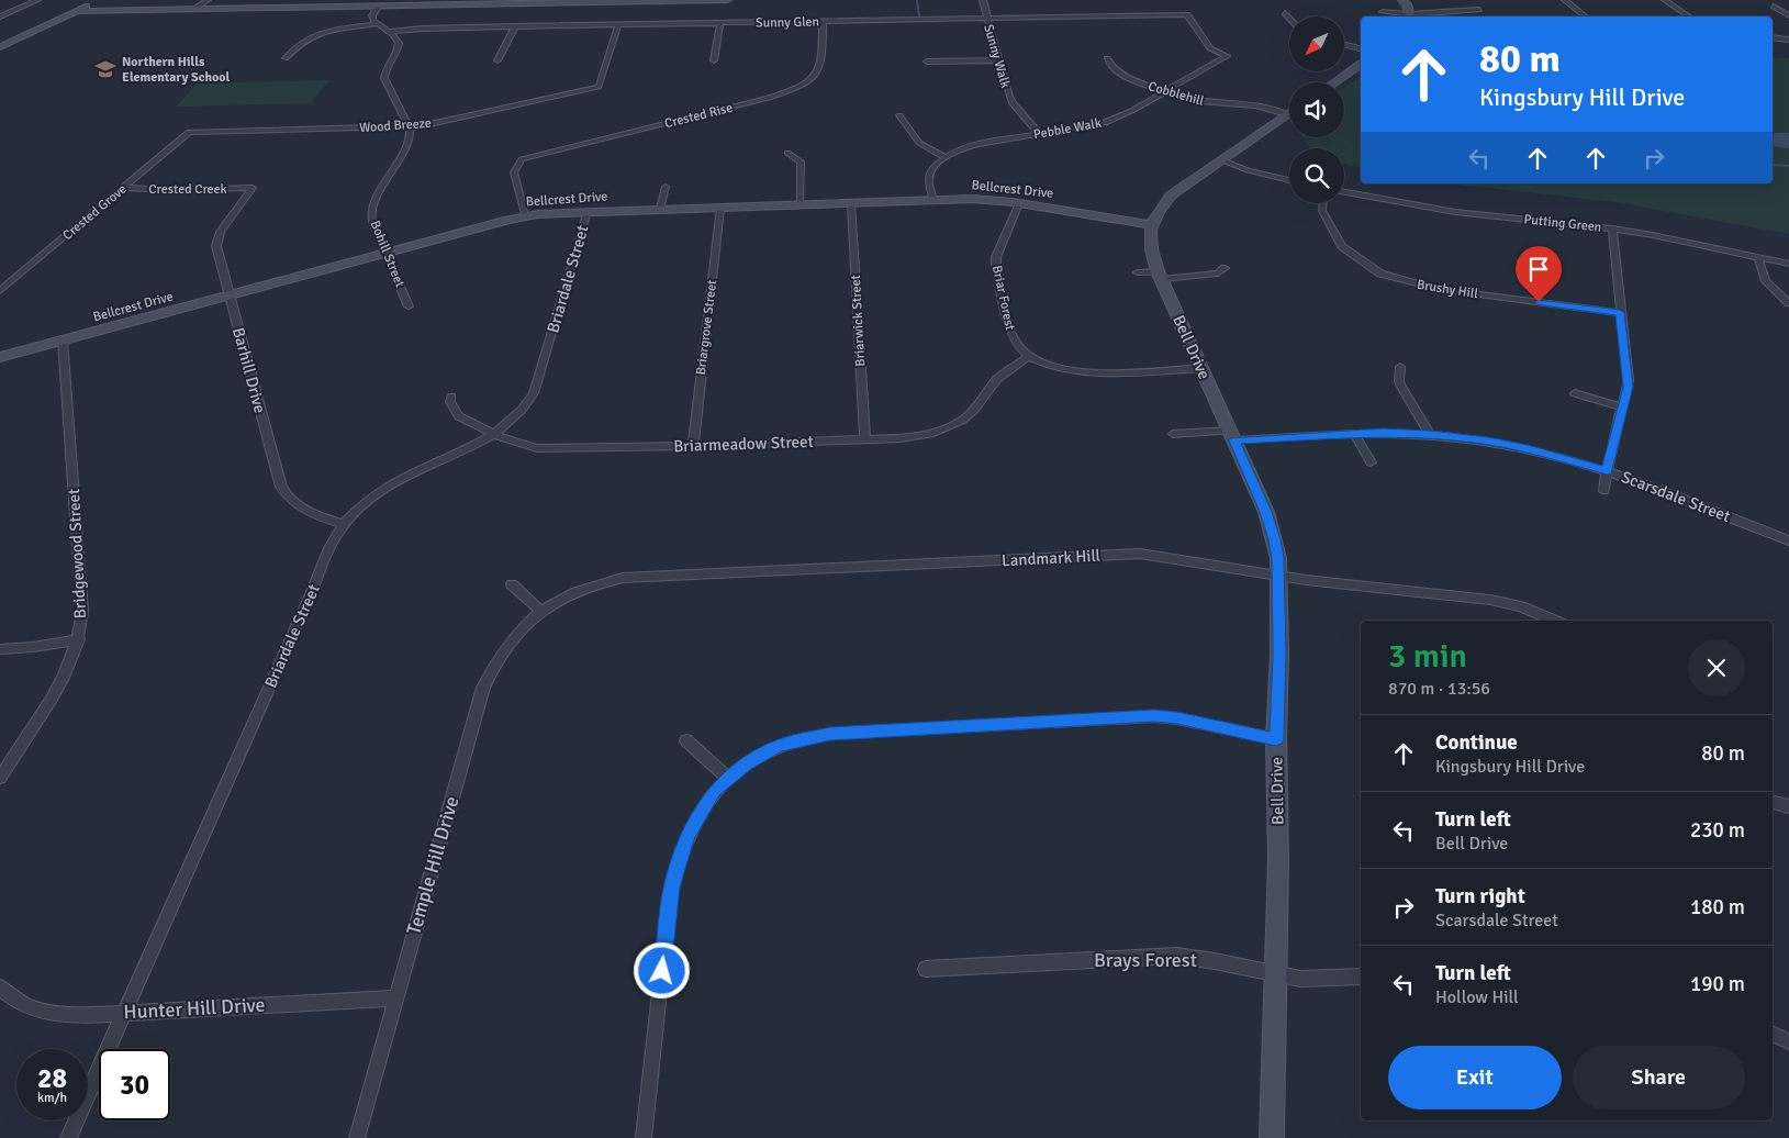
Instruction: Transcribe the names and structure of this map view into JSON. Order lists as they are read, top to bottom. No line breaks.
{"streets":{"street":["Sunny Glen","Sunny Walk","Cobblehill","Crested Rise","Wood Breeze","Pebble Walk","Crested Creek","Bellcrest Drive","Crested Grove","Putting Green","Bohill Street","Briardale Street","Brushy Hill","Briar Forest","Briarwick Street","Briargrove Street","Bell Drive","Barhill Drive","Briarmeadow Street","Scarsdale Street","Bridgewood Street","Landmark Hill","Temple Hill Drive","Brays Forest","Hunter Hill Drive"]},"crossings":[["Sunny Glen","Sunny Walk"],["Sunny Glen","Crested Rise"],["Sunny Glen","Wood Breeze"],["Sunny Glen","Pebble Walk"],["Sunny Walk","Pebble Walk"],["Cobblehill","Pebble Walk"],["Crested Rise","Bellcrest Drive"],["Wood Breeze","Crested Grove"],["Wood Breeze","Bohill Street"],["Crested Creek","Crested Grove"],["Crested Creek","Barhill Drive"],["Bellcrest Drive","Bohill Street"],["Bellcrest Drive","Briardale Street"],["Bellcrest Drive","Briar Forest"],["Bellcrest Drive","Briarwick Street"],["Bellcrest Drive","Briargrove Street"],["Bellcrest Drive","Bell Drive"],["Bellcrest Drive","Barhill Drive"],["Bellcrest Drive","Bridgewood Street"],["Briardale Street","Barhill Drive"],["Briardale Street","Briarmeadow Street"],["Briardale Street","Hunter Hill Drive"],["Briar Forest","Briarmeadow Street"],["Briarwick Street","Briarmeadow Street"],["Briargrove Street","Briarmeadow Street"],["Bell Drive","Scarsdale Street"],["Bell Drive","Landmark Hill"],["Bell Drive","Brays Forest"],["Landmark Hill","Temple Hill Drive"],["Temple Hill Drive","Hunter Hill Drive"]],"places":{"school or university":["Northern Hills Elementary School"]},"north":"bottom left","page":{"turn":["80 m","Kingsbury Hill Drive"],"heading":["3 min","870 m · 13:56"],"list":[{"name":"Continue","note":"Kingsbury Hill Drive","value":"80 m"},{"name":"Turn left","note":"Bell Drive","value":"230 m"},{"name":"Turn right","note":"Scarsdale Street","value":"180 m"},{"name":"Turn left","note":"Hollow Hill","value":"190 m"}],"buttons":["Exit","Share"],"speed":"28 km/h","limit":"30"}}
